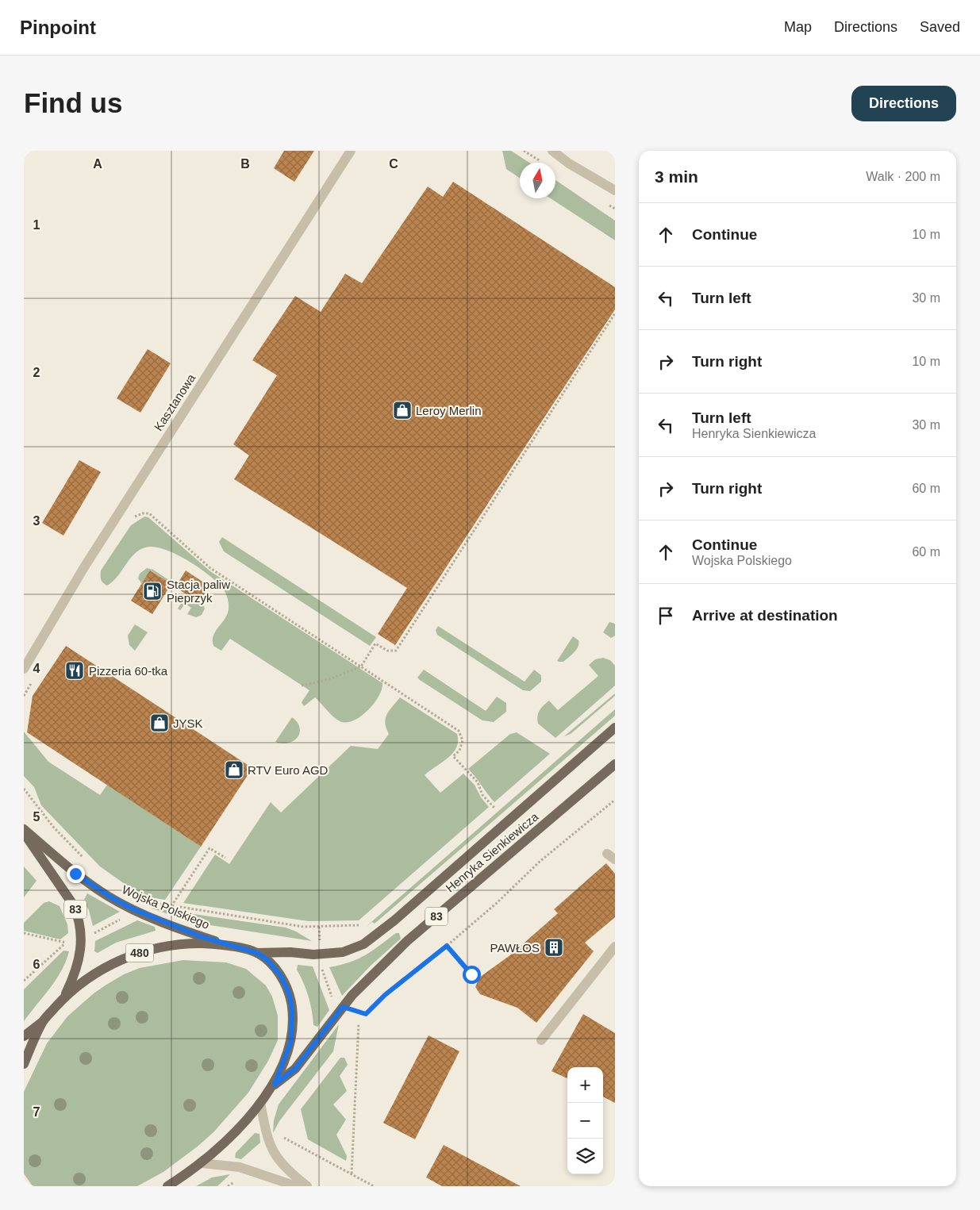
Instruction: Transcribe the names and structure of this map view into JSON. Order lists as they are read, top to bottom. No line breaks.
{"streets":{"main road":["Henryka Sienkiewicza","Wojska Polskiego","83","480"],"street":["Kasztanowa"]},"crossings":[["Henryka Sienkiewicza","83"],["Henryka Sienkiewicza","480"],["Wojska Polskiego","480"],["83","480"]],"places":{"shop":["Leroy Merlin","JYSK","RTV Euro AGD"],"fuel station":["Stacja paliw Pieprzyk"],"restaurant":["Pizzeria 60-tka"],"building":["PAWŁOS"]},"north":"top","page":{"header":"Pinpoint","nav":["Map","Directions","Saved"],"buttons":"Directions","title":"Find us","heading":["3 min","Walk · 200 m"],"list":[["Continue","10 m"],["Turn left","30 m"],["Turn right","10 m"],["Turn left","Henryka Sienkiewicza","30 m"],["Turn right","60 m"],["Continue","Wojska Polskiego","60 m"],"Arrive at destination"],"map_buttons":["+","−"]},"grid":{"columns":["A","B","C"],"rows":["1","2","3","4","5","6","7"]}}
